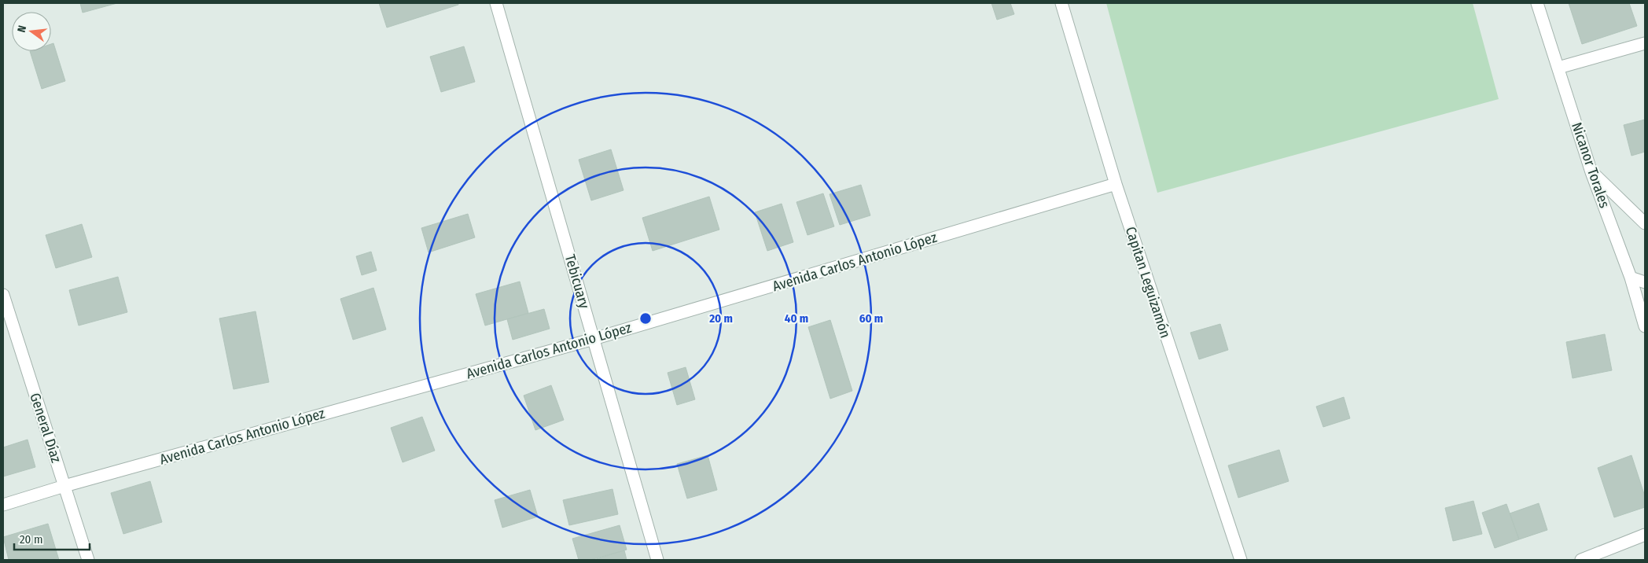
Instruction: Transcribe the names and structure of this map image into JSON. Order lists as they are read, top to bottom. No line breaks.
{"streets":{"street":["Nicanor Torales","Avenida Carlos Antonio López","Tebicuary","Capitan Leguizamón","General Díaz"]},"crossings":[["Avenida Carlos Antonio López","Tebicuary"],["Avenida Carlos Antonio López","Capitan Leguizamón"],["Avenida Carlos Antonio López","General Díaz"]],"scale_bar":"20 m","north":"left","rings":["20 m","40 m","60 m"]}
